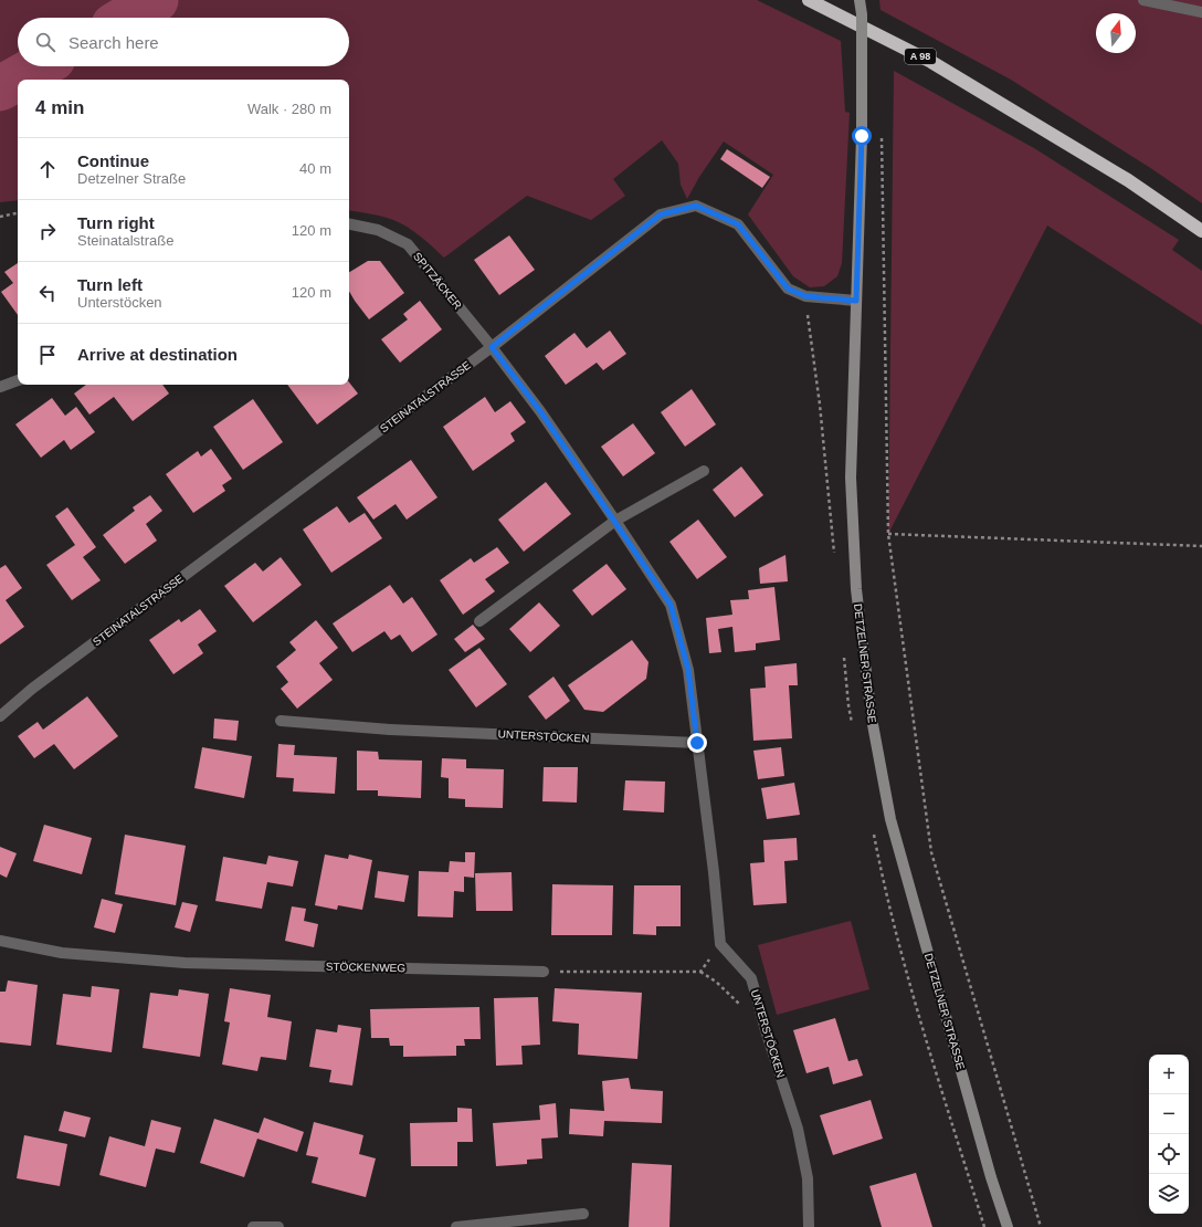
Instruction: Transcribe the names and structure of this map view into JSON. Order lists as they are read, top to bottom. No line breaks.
{"streets":{"highway":["A 98"],"street":["SPITZÄCKER","STEINATALSTRASSE","DETZELNER STRASSE","UNTERSTÖCKEN","STÖCKENWEG"]},"crossings":[["SPITZÄCKER","STEINATALSTRASSE"],["STEINATALSTRASSE","DETZELNER STRASSE"]],"north":"top","page":{"search":"Search here","heading":["4 min","Walk · 280 m"],"list":[["Continue","Detzelner Straße","40 m"],["Turn right","Steinatalstraße","120 m"],["Turn left","Unterstöcken","120 m"],"Arrive at destination"],"map_buttons":["+","−"]}}
